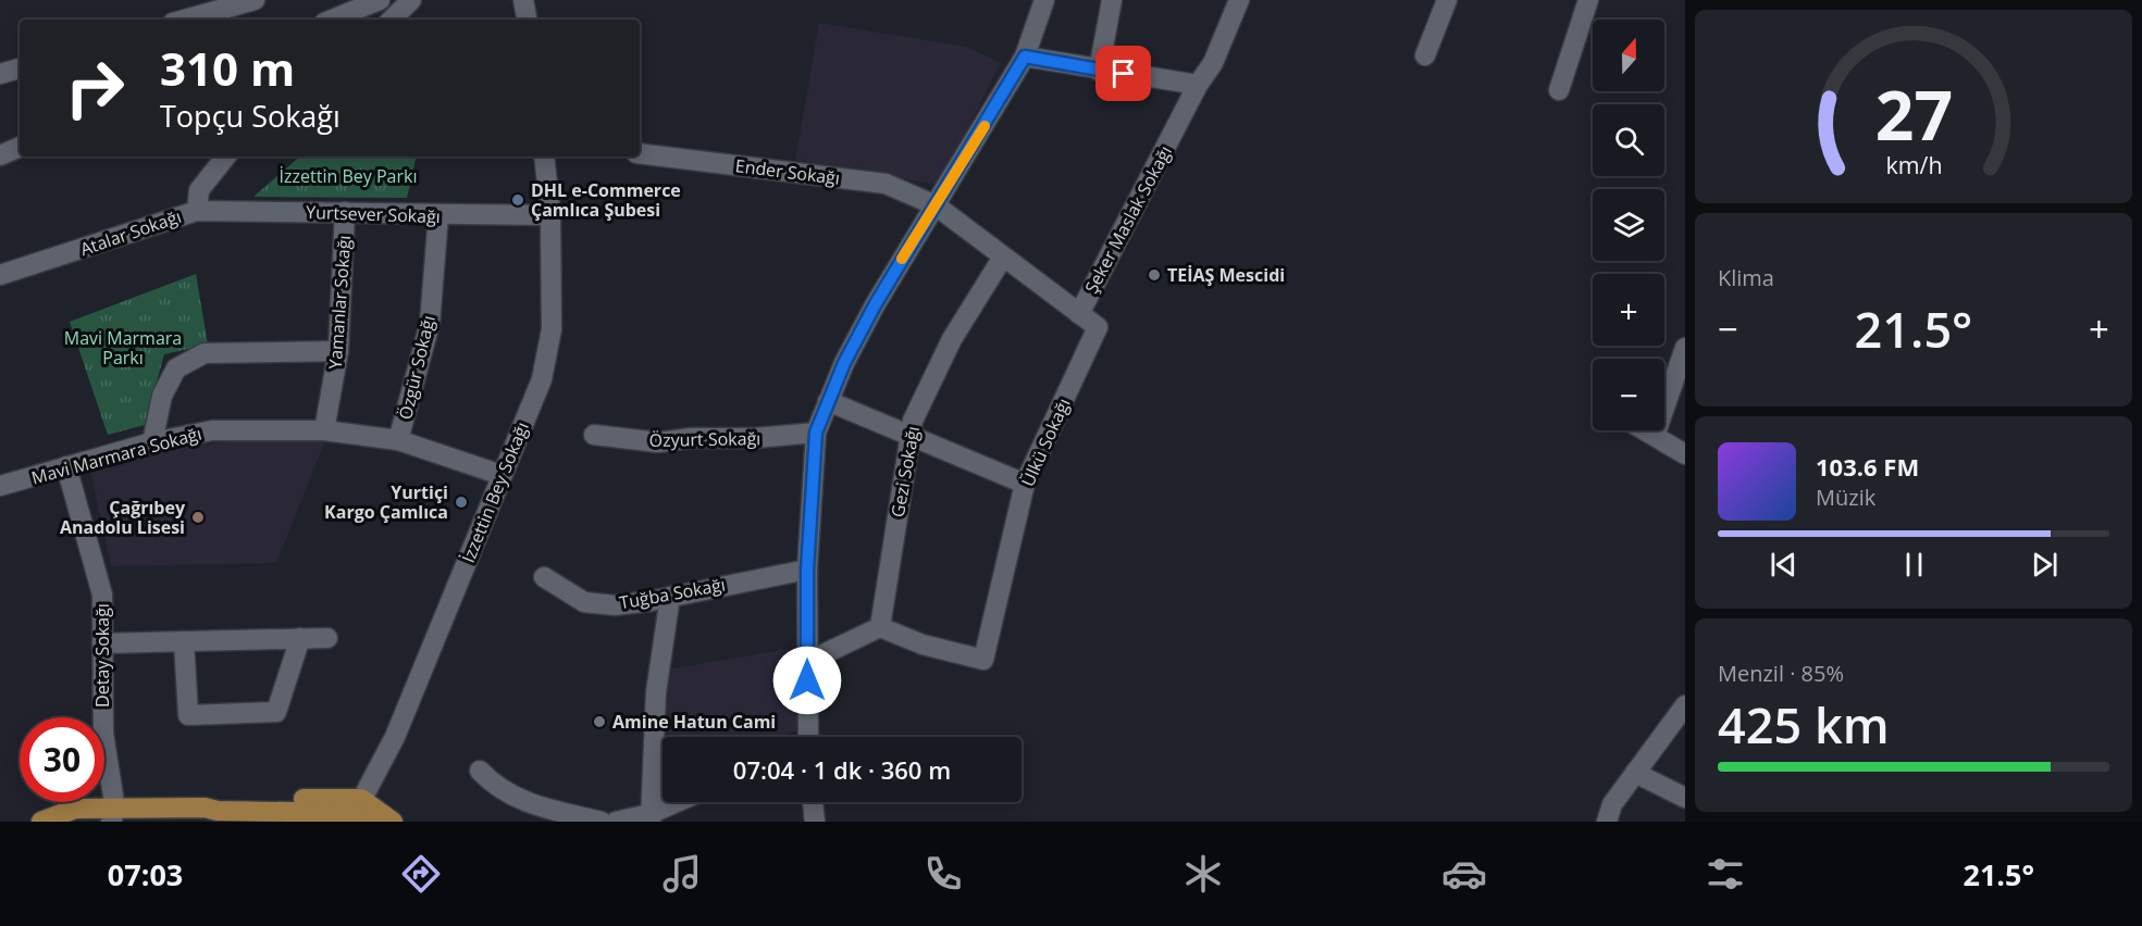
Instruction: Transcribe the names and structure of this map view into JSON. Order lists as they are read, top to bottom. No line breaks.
{"streets":{"street":["Ender Sokağı","Yurtsever Sokağı","Şeker Maslak Sokağı","Atalar Sokağı","Yamanlar Sokağı","Özgür Sokağı","Özyurt Sokağı","Ülkü Sokağı","Mavi Marmara Sokağı","Gezi Sokağı","İzzettin Bey Sokağı","Tuğba Sokağı","Detay Sokağı"]},"crossings":[["Ender Sokağı","Şeker Maslak Sokağı"],["Yurtsever Sokağı","Atalar Sokağı"],["Yurtsever Sokağı","Yamanlar Sokağı"],["Yurtsever Sokağı","Özgür Sokağı"],["Yurtsever Sokağı","İzzettin Bey Sokağı"],["Şeker Maslak Sokağı","Ülkü Sokağı"],["Şeker Maslak Sokağı","Gezi Sokağı"],["Yamanlar Sokağı","Mavi Marmara Sokağı"],["Özgür Sokağı","Mavi Marmara Sokağı"],["Ülkü Sokağı","Gezi Sokağı"],["Mavi Marmara Sokağı","İzzettin Bey Sokağı"],["Mavi Marmara Sokağı","Detay Sokağı"]],"parks":["İzzettin Bey Parkı","Mavi Marmara Parkı"],"places":["DHL e-Commerce Çamlıca Şubesi","TEİAŞ Mescidi","Yurtiçi Kargo Çamlıca","Çağrıbey Anadolu Lisesi","Amine Hatun Cami"],"north":"top","page":{"map_buttons":["+","−"],"turn":["310 m","Topçu Sokağı"],"tile":["Klima",["Menzil · 85%","425 km"]],"heat":["−","21.5°","+"],"song":["103.6 FM","Müzik"],"limit":"30","trip":"07:04 · 1 dk · 360 m","tabs":["07:03","21.5°"],"gauge":["27","km/h"]}}
